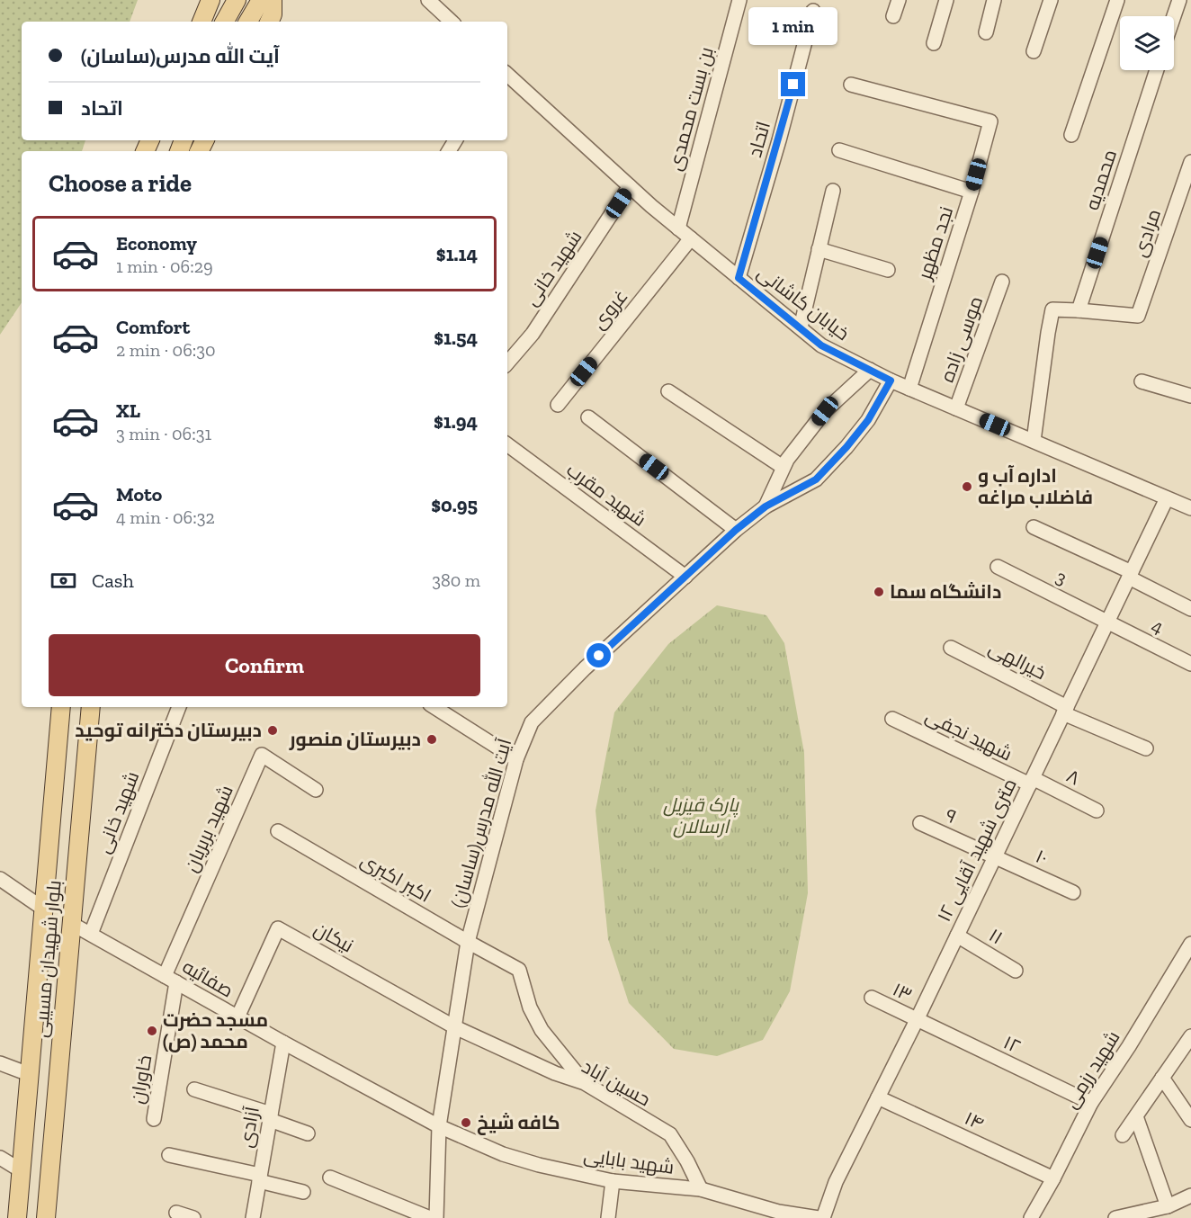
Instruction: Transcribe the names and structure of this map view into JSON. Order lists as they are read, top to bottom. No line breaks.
{"streets":{"main road":["بلوار شهیدان مسیبی"],"street":["بن بست محمدی","اتحاد","محمدیه","مرادی","نجد مظهر","شهید خانی","خیابان کاشانی","غروی","موسی زاده","شهید مقرب","3","4","خیرالهی","شهید نجفی","۸","۹","آیت الله مدرس(ساسان)","شهید بربریان","۱۲ متری شهید آقایی","۱۰","اکبر اکبری","۱۱","نیکان","صفائیه","۱۳","۱۲","شهید رزمی","خاوران","حسین آباد","۱۴","آزادی","شهید بابایی"]},"crossings":[["بن بست محمدی","خیابان کاشانی"],["اتحاد","خیابان کاشانی"],["محمدیه","مرادی"],["نجد مظهر","خیابان کاشانی"],["شهید خانی","خیابان کاشانی"],["شهید خانی","صفائیه"],["خیابان کاشانی","غروی"],["خیابان کاشانی","موسی زاده"],["خیابان کاشانی","آیت الله مدرس(ساسان)"],["خیابان کاشانی","۱۲ متری شهید آقایی"],["شهید مقرب","آیت الله مدرس(ساسان)"],["3","4"],["3","۱۲ متری شهید آقایی"],["4","۱۲ متری شهید آقایی"],["خیرالهی","۱۲ متری شهید آقایی"],["شهید نجفی","۸"],["شهید نجفی","۱۲ متری شهید آقایی"],["۸","۱۲ متری شهید آقایی"],["۹","۱۲ متری شهید آقایی"],["۹","۱۰"],["آیت الله مدرس(ساسان)","اکبر اکبری"],["آیت الله مدرس(ساسان)","نیکان"],["آیت الله مدرس(ساسان)","صفائیه"],["آیت الله مدرس(ساسان)","حسین آباد"],["آیت الله مدرس(ساسان)","شهید بابایی"],["شهید بربریان","صفائیه"],["شهید بربریان","خاوران"],["۱۲ متری شهید آقایی","۱۰"],["۱۲ متری شهید آقایی","۱۱"],["۱۲ متری شهید آقایی","۱۳"],["۱۲ متری شهید آقایی","۱۲"],["۱۲ متری شهید آقایی","۱۴"],["اکبر اکبری","حسین آباد"],["نیکان","صفائیه"],["نیکان","حسین آباد"],["بلوار شهیدان مسیبی","صفائیه"],["صفائیه","خاوران"],["صفائیه","آزادی"],["صفائیه","شهید بابایی"],["۱۳","۱۲"],["۱۲","شهید رزمی"],["شهید رزمی","۱۴"],["حسین آباد","شهید بابایی"]],"parks":["پارک قیزیل ارسالان"],"places":["اداره آب و فاضلاب مراغه","دانشگاه سما","دبیرستان دخترانه توحید","دبیرستان منصور","مسجد حضرت محمد (ص)","کافه شیخ"],"page":{"bubble":"1 min","banner":["آیت الله مدرس(ساسان)","اتحاد"],"heading":"Choose a ride","list":[{"name":"Economy","note":"1 min · 06:29","value":"$1.14"},{"name":"Comfort","note":"2 min · 06:30","value":"$1.54"},{"name":"XL","note":"3 min · 06:31","value":"$1.94"},{"name":"Moto","note":"4 min · 06:32","value":"$0.95"}],"pay":["Cash","380 m"],"buttons":"Confirm"}}
